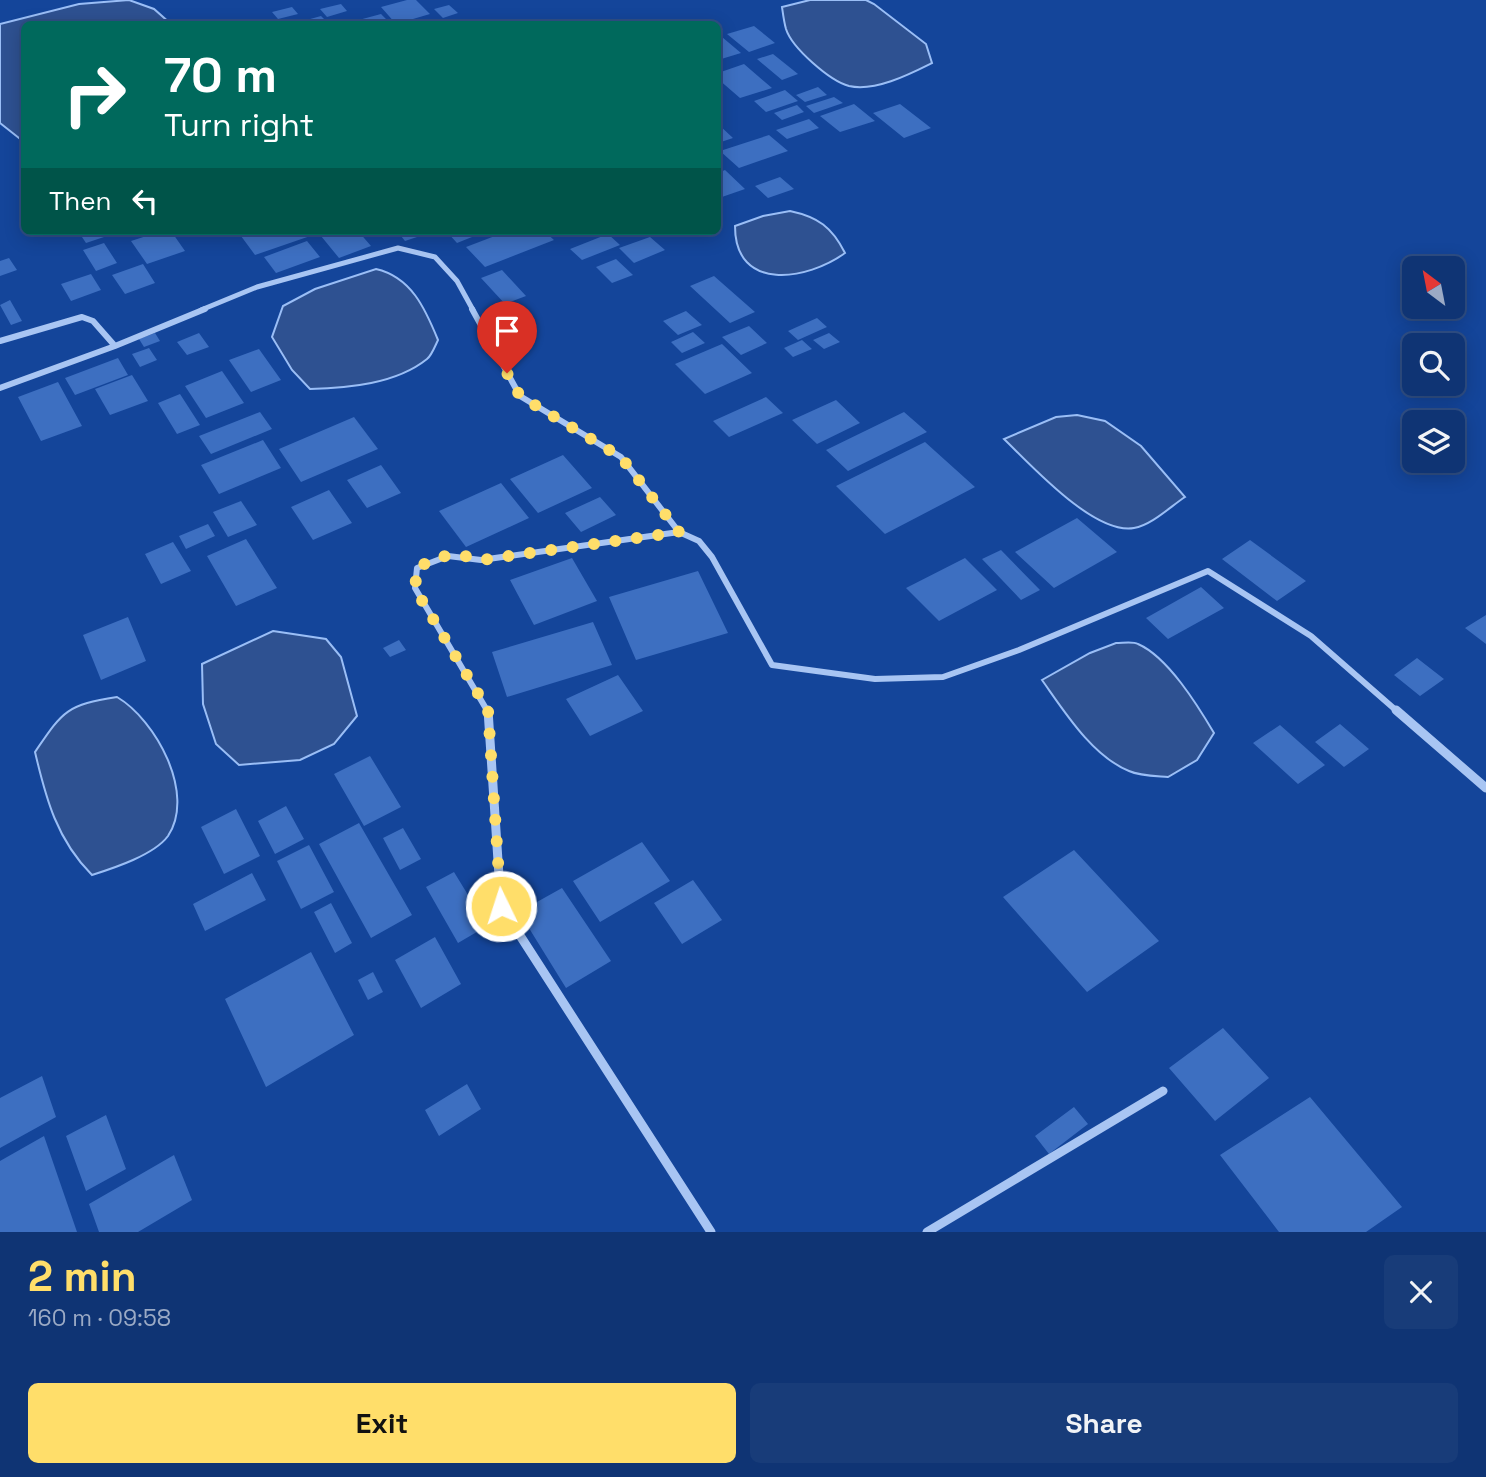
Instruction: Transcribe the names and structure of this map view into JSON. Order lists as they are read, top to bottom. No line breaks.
{"north":"top left","page":{"turn":["70 m","Turn right"],"then":"Then","heading":["2 min","160 m · 09:58"],"buttons":["Exit","Share"]}}
